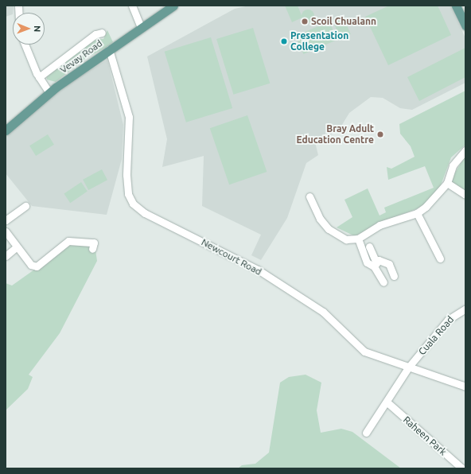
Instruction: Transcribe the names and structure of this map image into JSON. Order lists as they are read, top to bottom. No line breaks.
{"streets":{"main road":["Vevay Road"],"street":["Newcourt Road","Cuala Road","Raheen Park"]},"crossings":[["Vevay Road","Newcourt Road"],["Newcourt Road","Cuala Road"],["Cuala Road","Raheen Park"]],"places":["Scoil Chualann","Presentation College","Bray Adult Education Centre"],"north":"right"}
